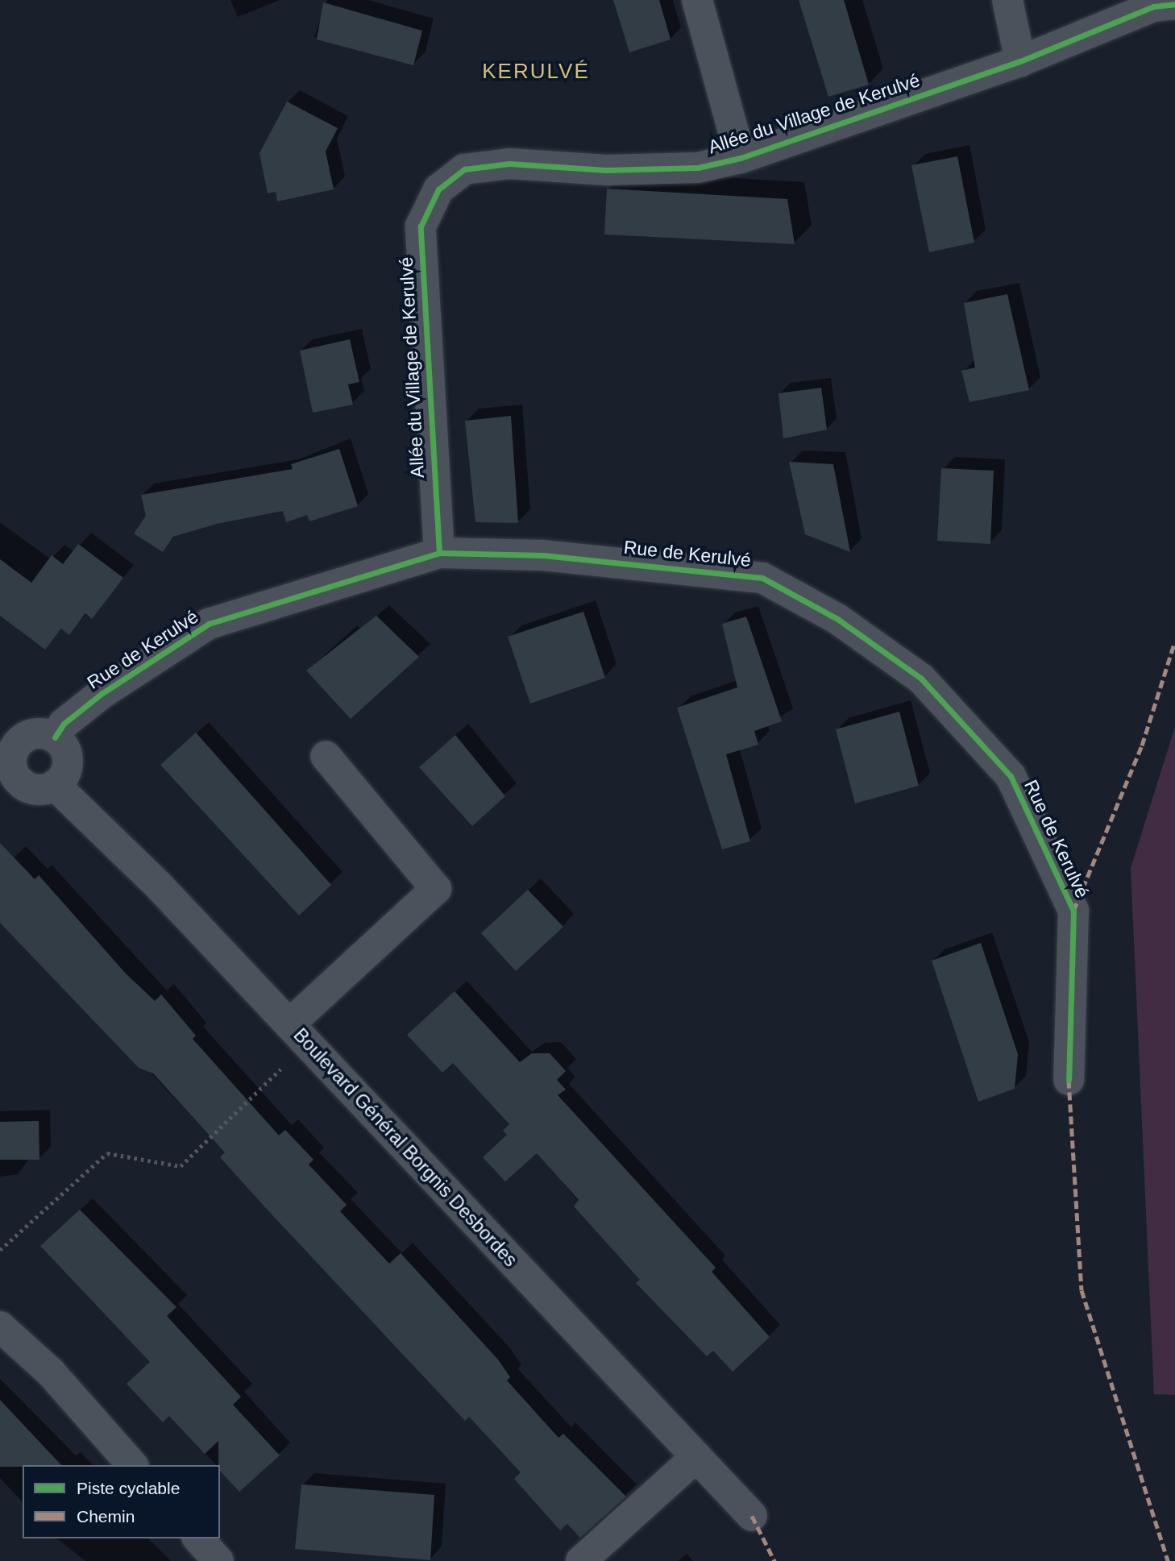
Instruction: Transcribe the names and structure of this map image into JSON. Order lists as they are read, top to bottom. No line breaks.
{"streets":{"street":["Allée du Village de Kerulvé","Rue de Kerulvé","Boulevard Général Borgnis Desbordes"]},"crossings":[["Allée du Village de Kerulvé","Rue de Kerulvé"],["Rue de Kerulvé","Boulevard Général Borgnis Desbordes"]],"districts":["KERULVÉ"],"legend":["Piste cyclable","Chemin"]}
